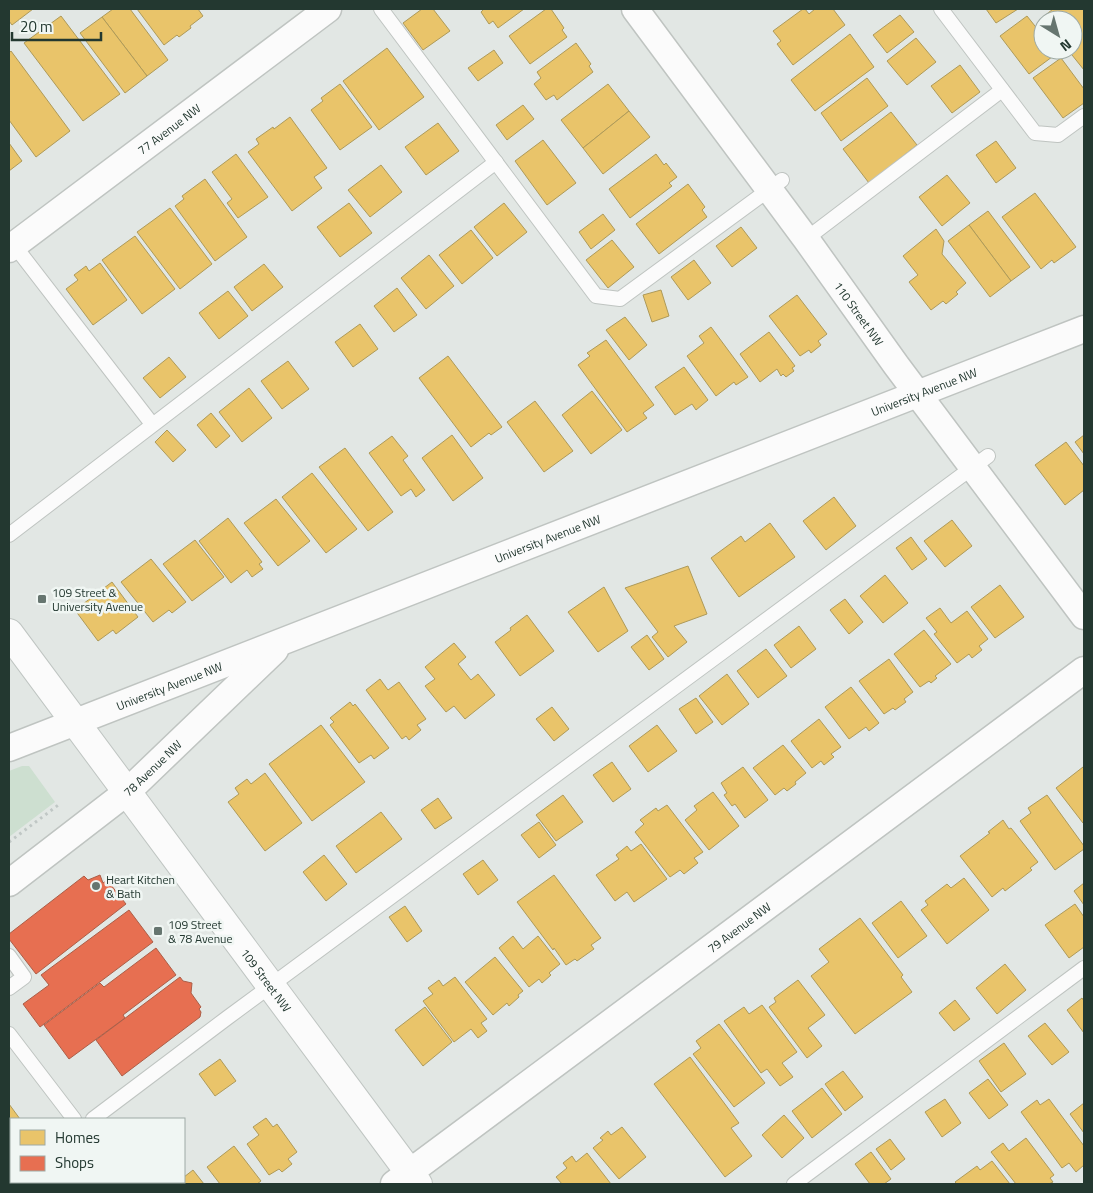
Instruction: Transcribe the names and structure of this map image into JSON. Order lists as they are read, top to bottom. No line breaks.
{"streets":{"main road":["109 Street NW"],"street":["77 Avenue NW","110 Street NW","University Avenue NW","78 Avenue NW","79 Avenue NW"]},"crossings":[["110 Street NW","University Avenue NW"],["University Avenue NW","78 Avenue NW"],["University Avenue NW","109 Street NW"],["78 Avenue NW","109 Street NW"],["79 Avenue NW","109 Street NW"]],"places":{"transit":["109 Street & University Avenue","109 Street & 78 Avenue"],"other":["Heart Kitchen & Bath"]},"legend":["Homes","Shops"],"scale_bar":"20 m","north":"bottom right"}
